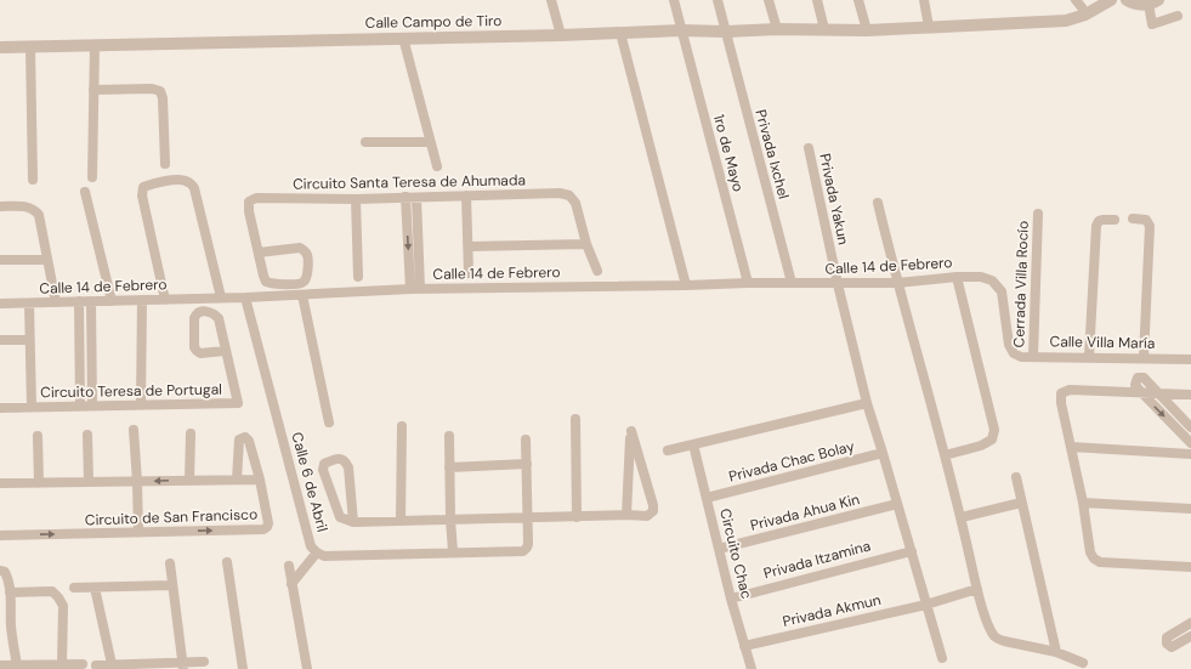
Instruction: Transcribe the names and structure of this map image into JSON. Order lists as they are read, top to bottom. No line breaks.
{"streets":{"street":["Calle Campo de Tiro","1ro de Mayo","Privada Ixchel","Circuito Santa Teresa de Ahumada","Privada Yakun","Calle 14 de Febrero","Cerrada Villa Rocío","Calle Villa María","Circuito Teresa de Portugal","Privada Chac Bolay","Calle 6 de Abril","Privada Ahua Kin","Circuito de San Francisco","Circuito Chac","Privada Itzamina","Privada Akmun"]},"crossings":[["Calle Campo de Tiro","1ro de Mayo"],["Calle Campo de Tiro","Privada Ixchel"],["1ro de Mayo","Calle 14 de Febrero"],["Privada Ixchel","Calle 14 de Febrero"],["Privada Yakun","Calle 14 de Febrero"],["Privada Yakun","Privada Chac Bolay"],["Privada Yakun","Privada Ahua Kin"],["Privada Yakun","Privada Itzamina"],["Privada Yakun","Privada Akmun"],["Calle 14 de Febrero","Calle Villa María"],["Calle 14 de Febrero","Calle 6 de Abril"],["Cerrada Villa Rocío","Calle Villa María"],["Privada Chac Bolay","Circuito Chac"],["Privada Ahua Kin","Circuito Chac"],["Circuito Chac","Privada Itzamina"],["Circuito Chac","Privada Akmun"]]}
